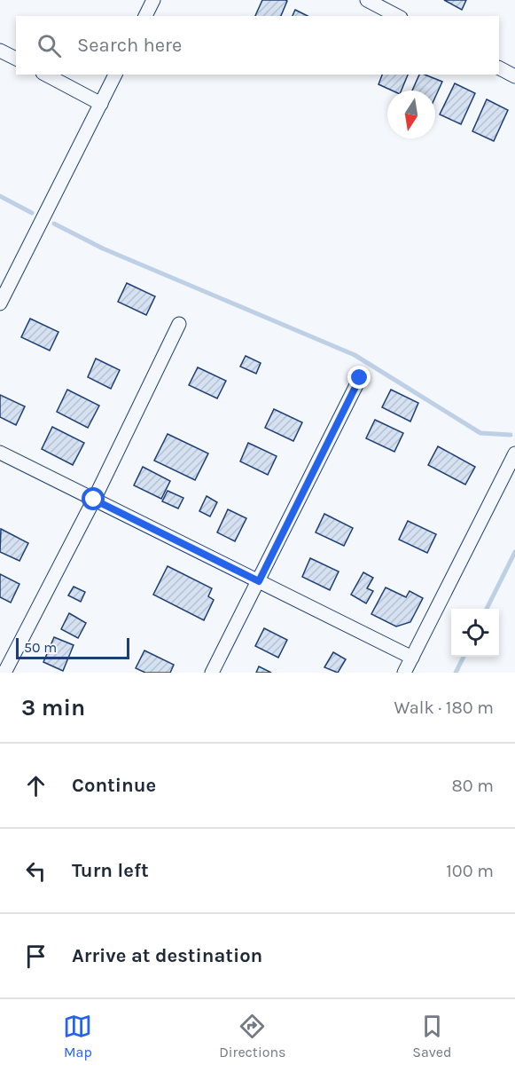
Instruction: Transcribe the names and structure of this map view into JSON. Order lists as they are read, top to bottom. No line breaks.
{"scale_bar":"50 m","north":"bottom","page":{"search":"Search here","scale":"50 m","heading":["3 min","Walk · 180 m"],"list":[["Continue","80 m"],["Turn left","100 m"],"Arrive at destination"],"nav":["Map","Directions","Saved"]}}
